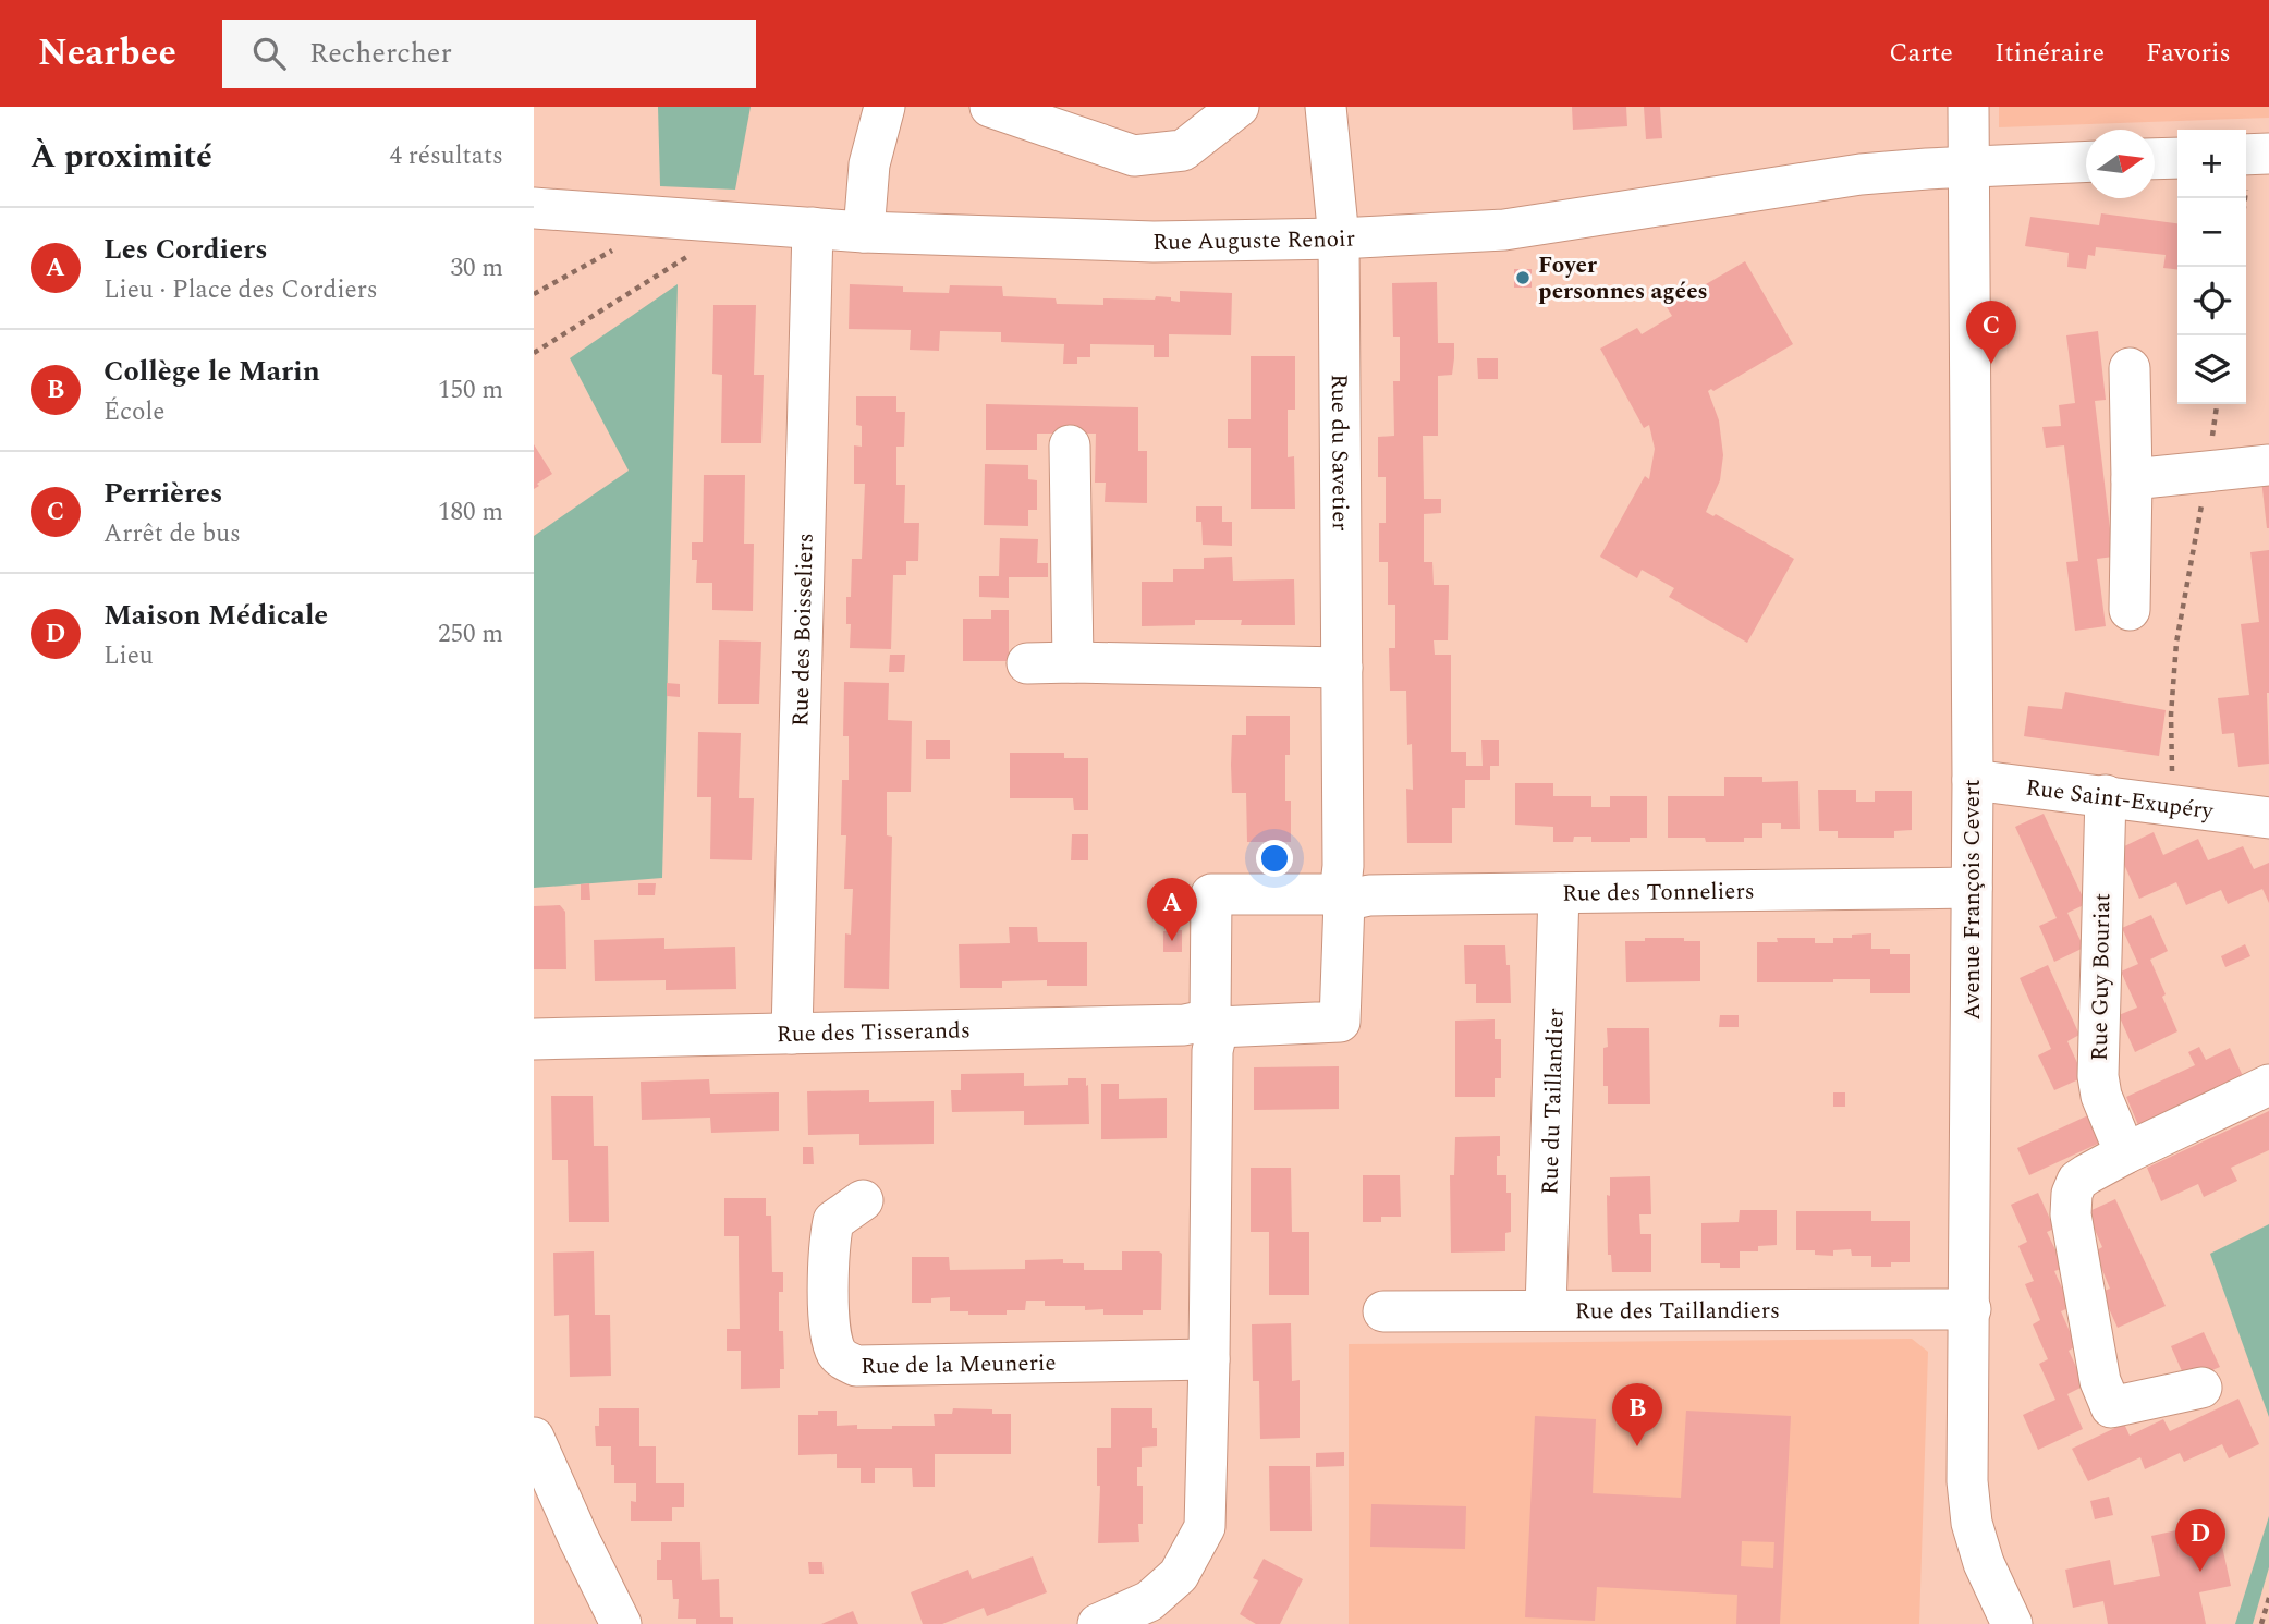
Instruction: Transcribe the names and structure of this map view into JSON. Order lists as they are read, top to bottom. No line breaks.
{"streets":{"street":["Rue Auguste Renoir","Rue du Savetier","Rue des Boisseliers","Rue Saint-Exupéry","Rue des Tonneliers","Avenue François Cevert","Rue Guy Bouriat","Rue des Tisserands","Rue du Taillandier","Rue des Taillandiers","Rue de la Meunerie"]},"crossings":[["Rue Auguste Renoir","Rue du Savetier"],["Rue Auguste Renoir","Rue des Boisseliers"],["Rue Auguste Renoir","Avenue François Cevert"],["Rue du Savetier","Rue des Tonneliers"],["Rue du Savetier","Rue des Tisserands"],["Rue des Boisseliers","Rue des Tisserands"],["Rue Saint-Exupéry","Avenue François Cevert"],["Rue Saint-Exupéry","Rue Guy Bouriat"],["Rue des Tonneliers","Avenue François Cevert"],["Rue des Tonneliers","Rue des Tisserands"],["Rue des Tonneliers","Rue du Taillandier"],["Avenue François Cevert","Rue des Taillandiers"],["Rue du Taillandier","Rue des Taillandiers"]],"places":["Foyer personnes agées"],"north":"right","page":{"header":"Nearbee","search":"Rechercher","nav":["Carte","Itinéraire","Favoris"],"heading":["À proximité","4 résultats"],"map_buttons":["+","−"],"list":[{"mark":"A","name":"Les Cordiers","note":"Lieu · Place des Cordiers","value":"30 m"},{"mark":"B","name":"Collège le Marin","note":"École","value":"150 m"},{"mark":"C","name":"Perrières","note":"Arrêt de bus","value":"180 m"},{"mark":"D","name":"Maison Médicale","note":"Lieu","value":"250 m"}],"pins":["C","A","B","D"]}}
